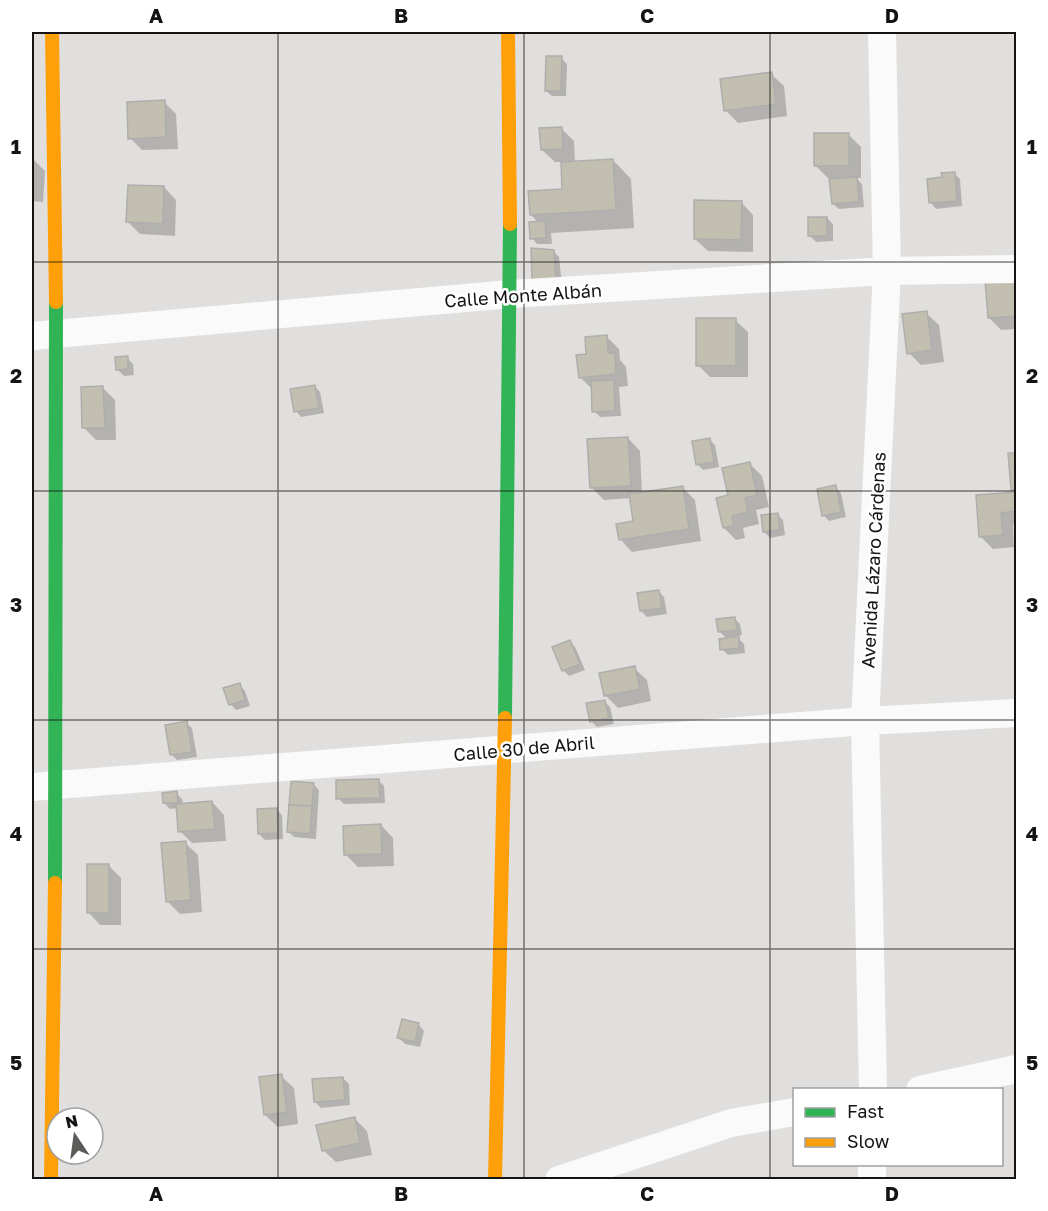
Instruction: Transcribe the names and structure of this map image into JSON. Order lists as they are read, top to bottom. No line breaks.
{"streets":{"street":["Calle Monte Albán","Avenida Lázaro Cárdenas","Calle 30 de Abril"]},"crossings":[["Calle Monte Albán","Avenida Lázaro Cárdenas"],["Avenida Lázaro Cárdenas","Calle 30 de Abril"]],"legend":["Fast","Slow"],"north":"top","grid":{"columns":["A","B","C","D"],"rows":["1","2","3","4","5"]}}
